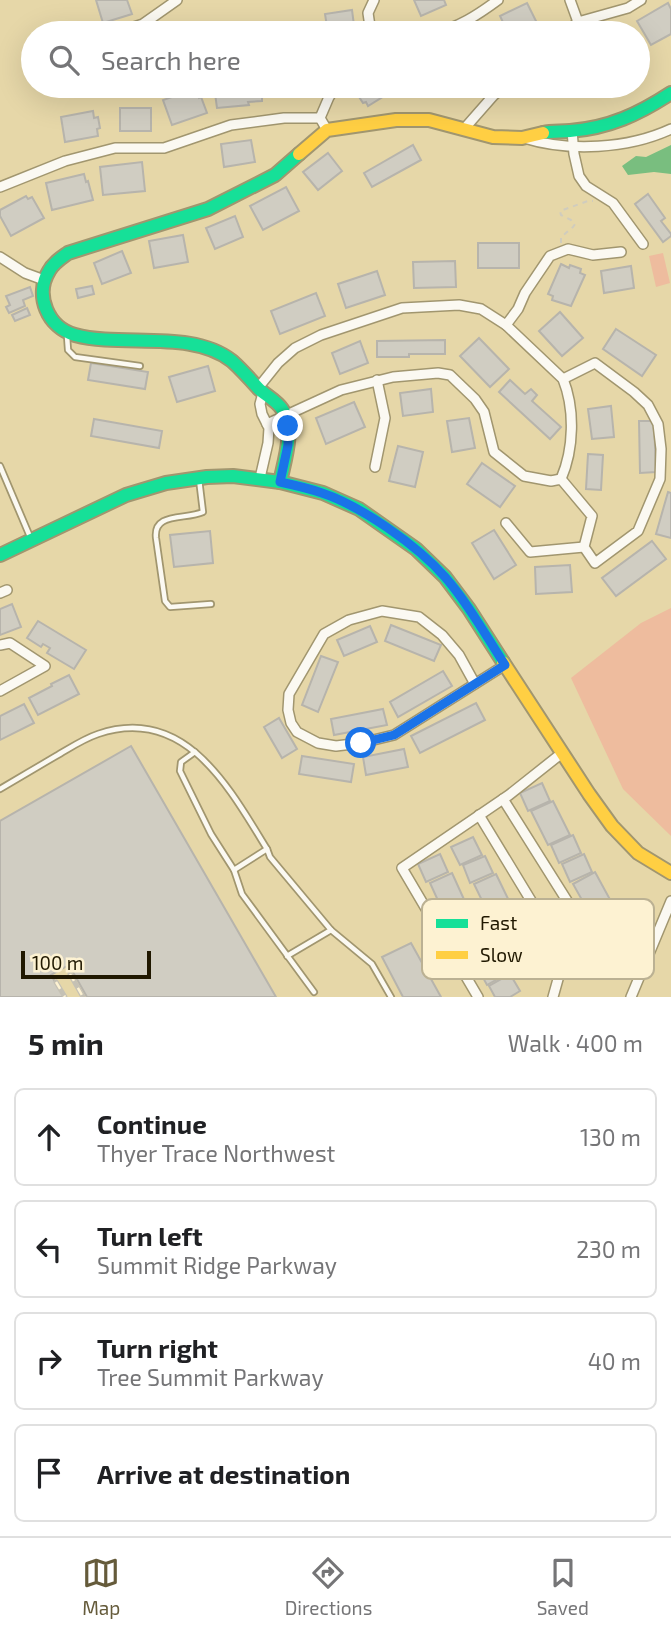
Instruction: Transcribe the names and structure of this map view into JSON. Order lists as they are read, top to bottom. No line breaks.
{"legend":["Fast","Slow"],"scale_bar":"100 m","page":{"search":"Search here","scale":"100 m","heading":["5 min","Walk · 400 m"],"list":[["Continue","Thyer Trace Northwest","130 m"],["Turn left","Summit Ridge Parkway","230 m"],["Turn right","Tree Summit Parkway","40 m"],"Arrive at destination"],"nav":["Map","Directions","Saved"]}}
